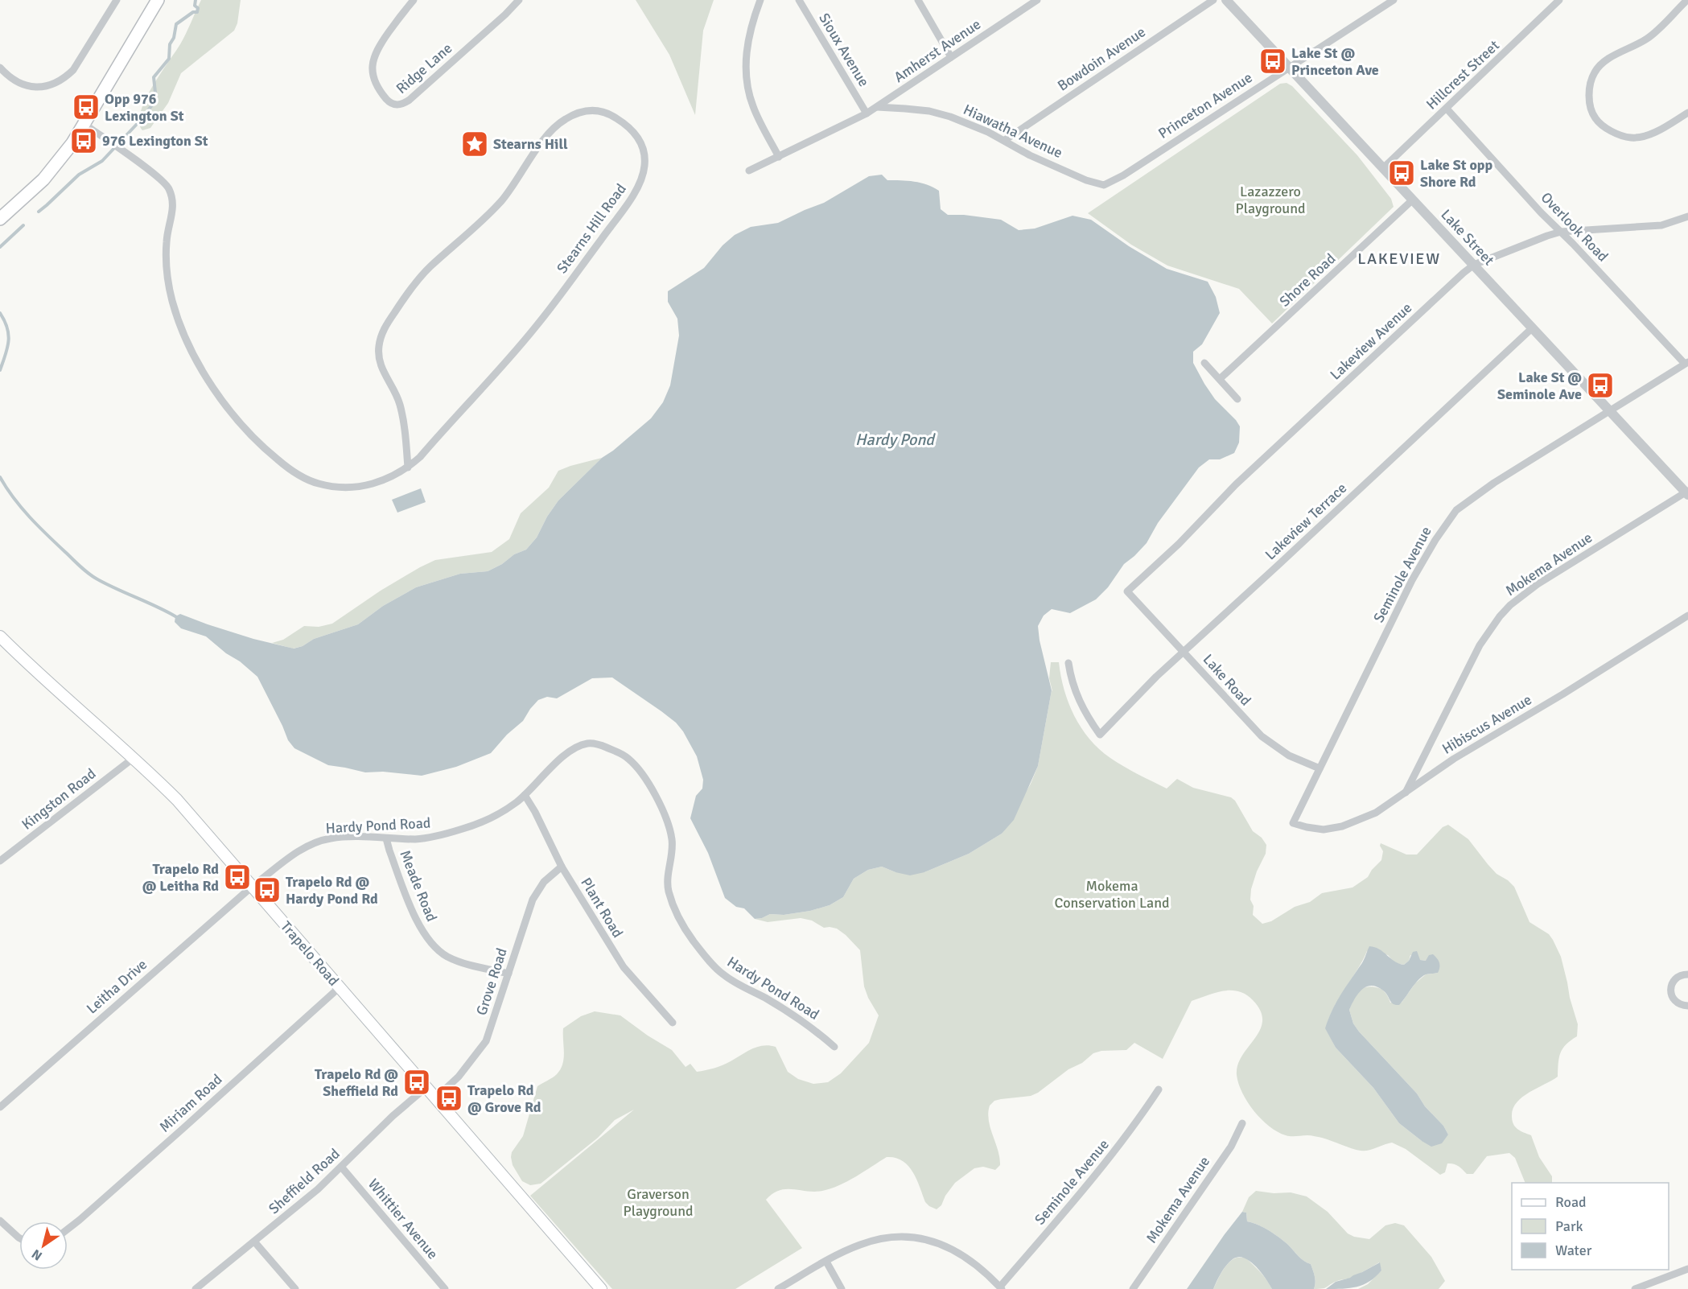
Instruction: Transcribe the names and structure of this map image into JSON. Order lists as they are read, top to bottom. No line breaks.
{"streets":{"main road":["Trapelo Road"],"street":["Sioux Avenue","Amherst Avenue","Bowdoin Avenue","Ridge Lane","Hillcrest Street","Princeton Avenue","Hiawatha Avenue","Overlook Road","Stearns Hill Road","Lake Street","Shore Road","Lakeview Avenue","Lakeview Terrace","Mokema Avenue","Seminole Avenue","Lake Road","Hibiscus Avenue","Kingston Road","Hardy Pond Road","Meade Road","Plant Road","Grove Road","Leitha Drive","Miriam Road","Sheffield Road","Whittier Avenue"]},"crossings":[["Amherst Avenue","Hiawatha Avenue"],["Bowdoin Avenue","Hiawatha Avenue"],["Hillcrest Street","Overlook Road"],["Hillcrest Street","Lake Street"],["Princeton Avenue","Hiawatha Avenue"],["Princeton Avenue","Lake Street"],["Overlook Road","Lakeview Avenue"],["Overlook Road","Seminole Avenue"],["Lake Street","Shore Road"],["Lake Street","Lakeview Avenue"],["Lake Street","Lakeview Terrace"],["Lake Street","Mokema Avenue"],["Lake Street","Seminole Avenue"],["Lakeview Avenue","Lake Road"],["Lakeview Terrace","Lake Road"],["Mokema Avenue","Hibiscus Avenue"],["Seminole Avenue","Lake Road"],["Seminole Avenue","Hibiscus Avenue"],["Kingston Road","Trapelo Road"],["Hardy Pond Road","Meade Road"],["Hardy Pond Road","Plant Road"],["Hardy Pond Road","Trapelo Road"],["Hardy Pond Road","Leitha Drive"],["Meade Road","Grove Road"],["Plant Road","Grove Road"],["Trapelo Road","Grove Road"],["Trapelo Road","Leitha Drive"],["Trapelo Road","Miriam Road"],["Trapelo Road","Sheffield Road"],["Sheffield Road","Whittier Avenue"]],"districts":["LAKEVIEW"],"water":["Hardy Pond"],"parks":["Lazazzero Playground","Mokema Conservation Land","Graverson Playground"],"places":{"bus stop":["Lake St @ Princeton Ave","Opp 976 Lexington St","976 Lexington St","Lake St opp Shore Rd","Lake St @ Seminole Ave","Trapelo Rd @ Leitha Rd","Trapelo Rd @ Hardy Pond Rd","Trapelo Rd @ Sheffield Rd","Trapelo Rd @ Grove Rd"],"place":["Stearns Hill"]},"legend":["Road","Park","Water"],"north":"bottom left"}
